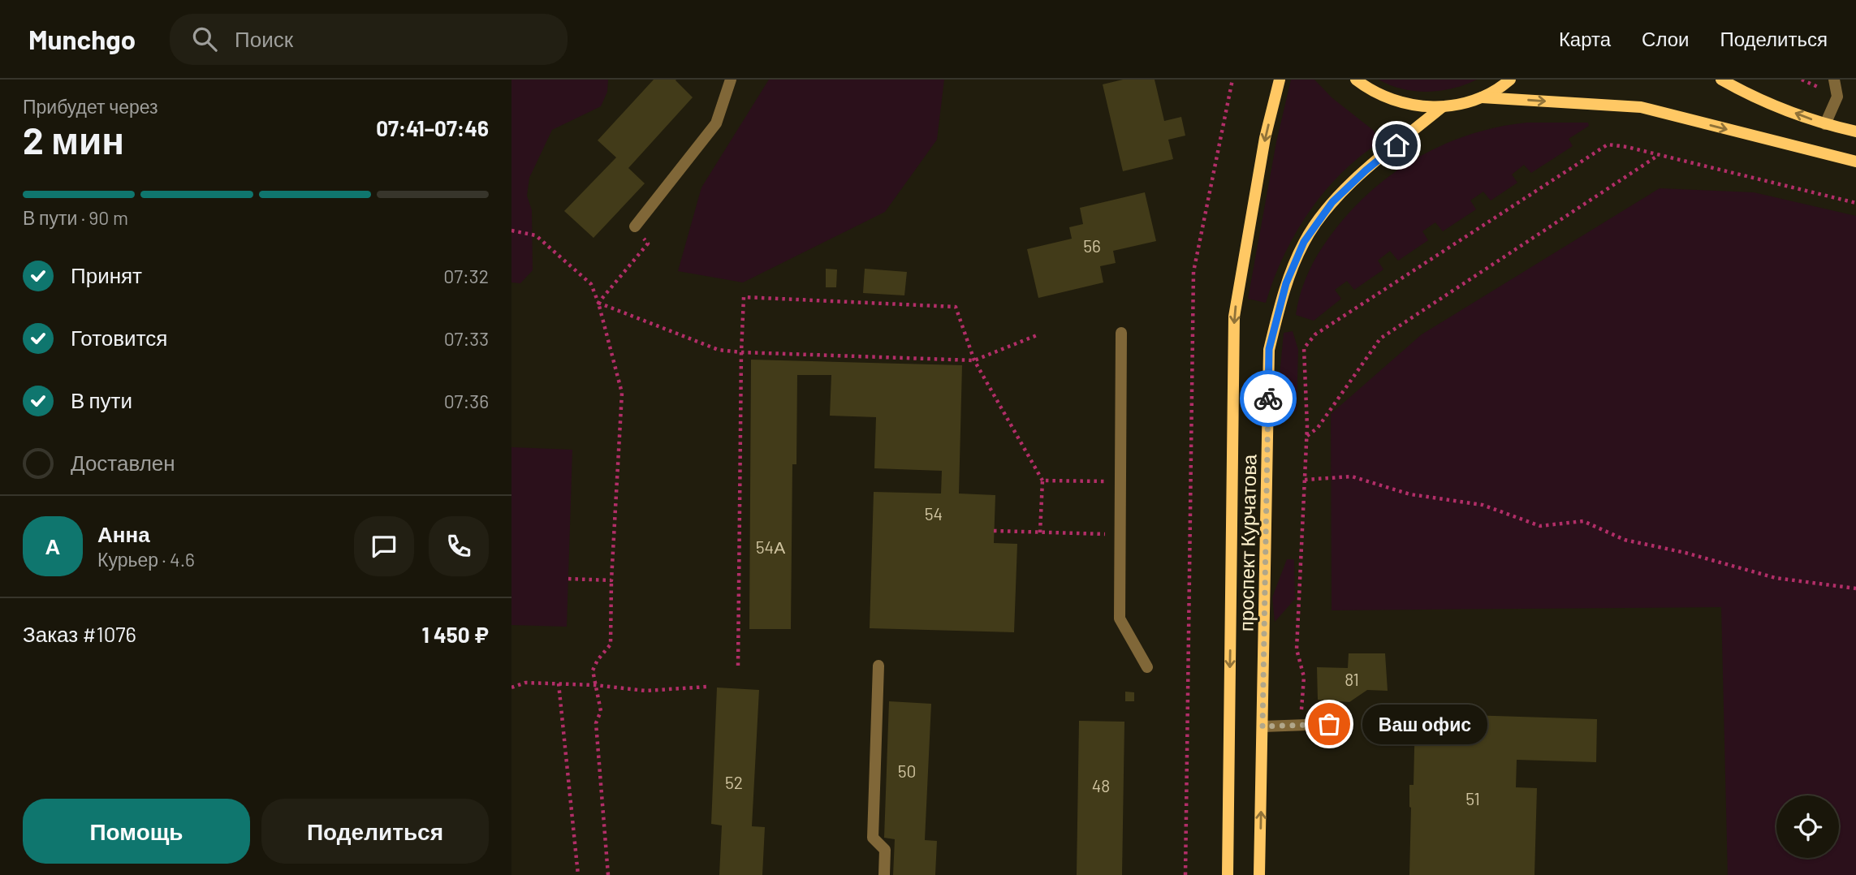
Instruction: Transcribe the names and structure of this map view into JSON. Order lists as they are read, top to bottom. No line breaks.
{"streets":{"main road":["проспект Курчатова"]},"places":["Ваш офис"],"house_numbers":["56","54","54А","81","50","52","48","51"],"page":{"header":"Munchgo","search":"Поиск","nav":["Карта","Слои","Поделиться"],"heading":["2 мин","Прибудет через","07:41–07:46"],"panel":["Анна","Курьер · 4.6","Заказ #1076","1 450 ₽"],"bar":"В пути · 90 m","list":[["Принят","07:32"],["Готовится","07:33"],["В пути","07:36"],"Доставлен"],"round":"А","bubble":"Ваш офис","buttons":["Помощь","Поделиться"]}}
